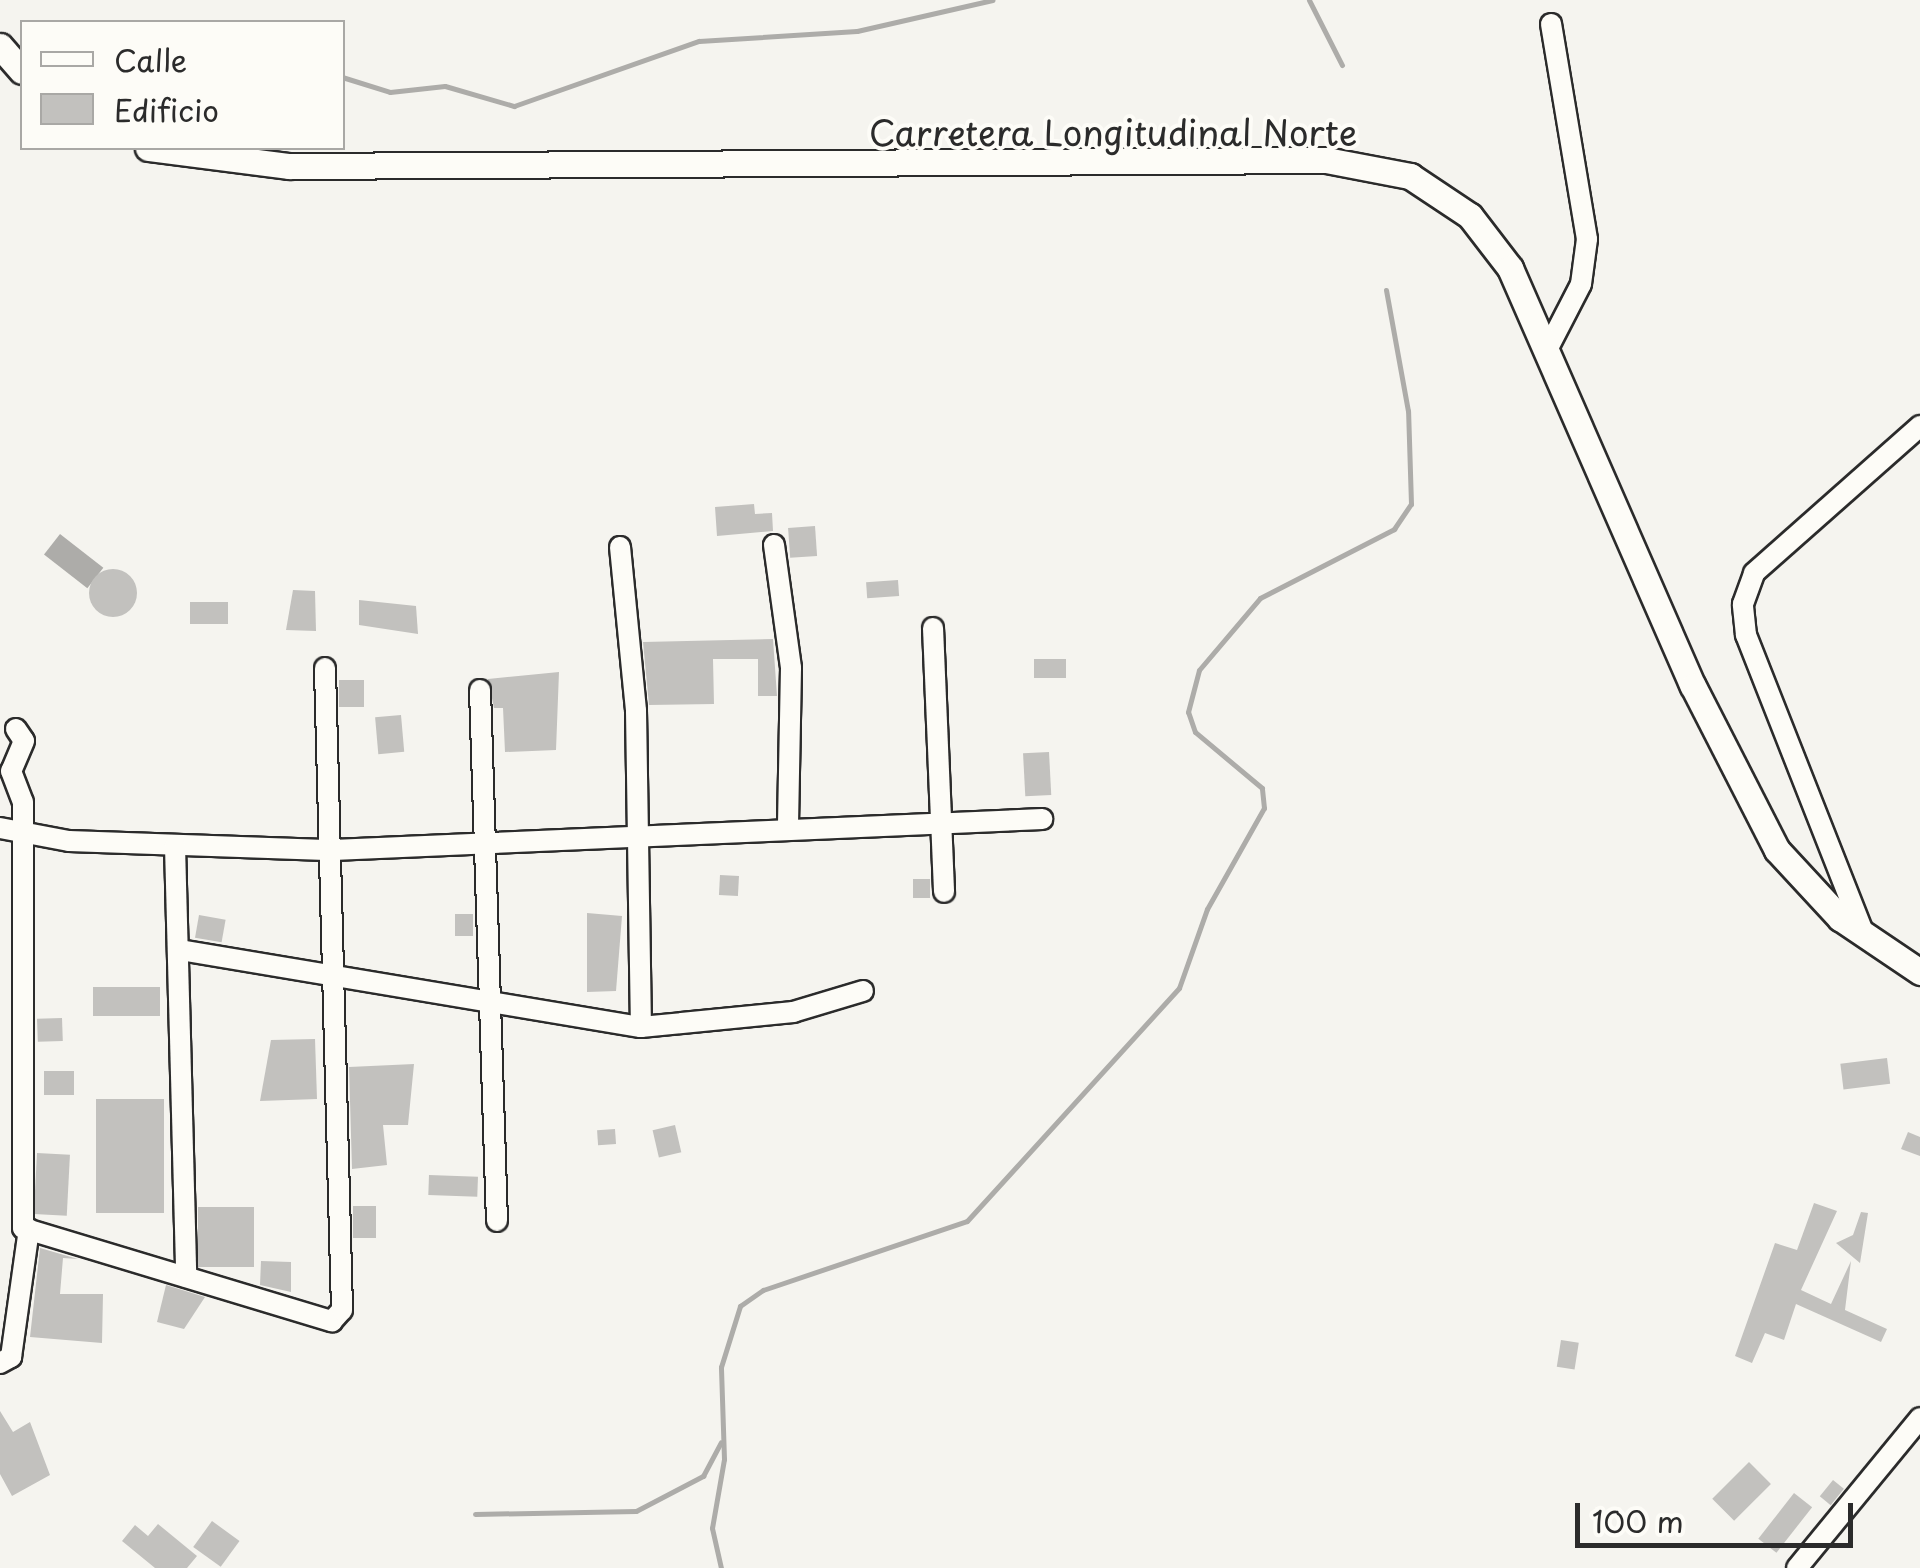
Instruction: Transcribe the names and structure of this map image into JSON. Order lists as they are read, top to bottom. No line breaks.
{"streets":{"main road":["Carretera Longitudinal Norte"]},"legend":["Calle","Edificio"],"scale_bar":"100 m"}
